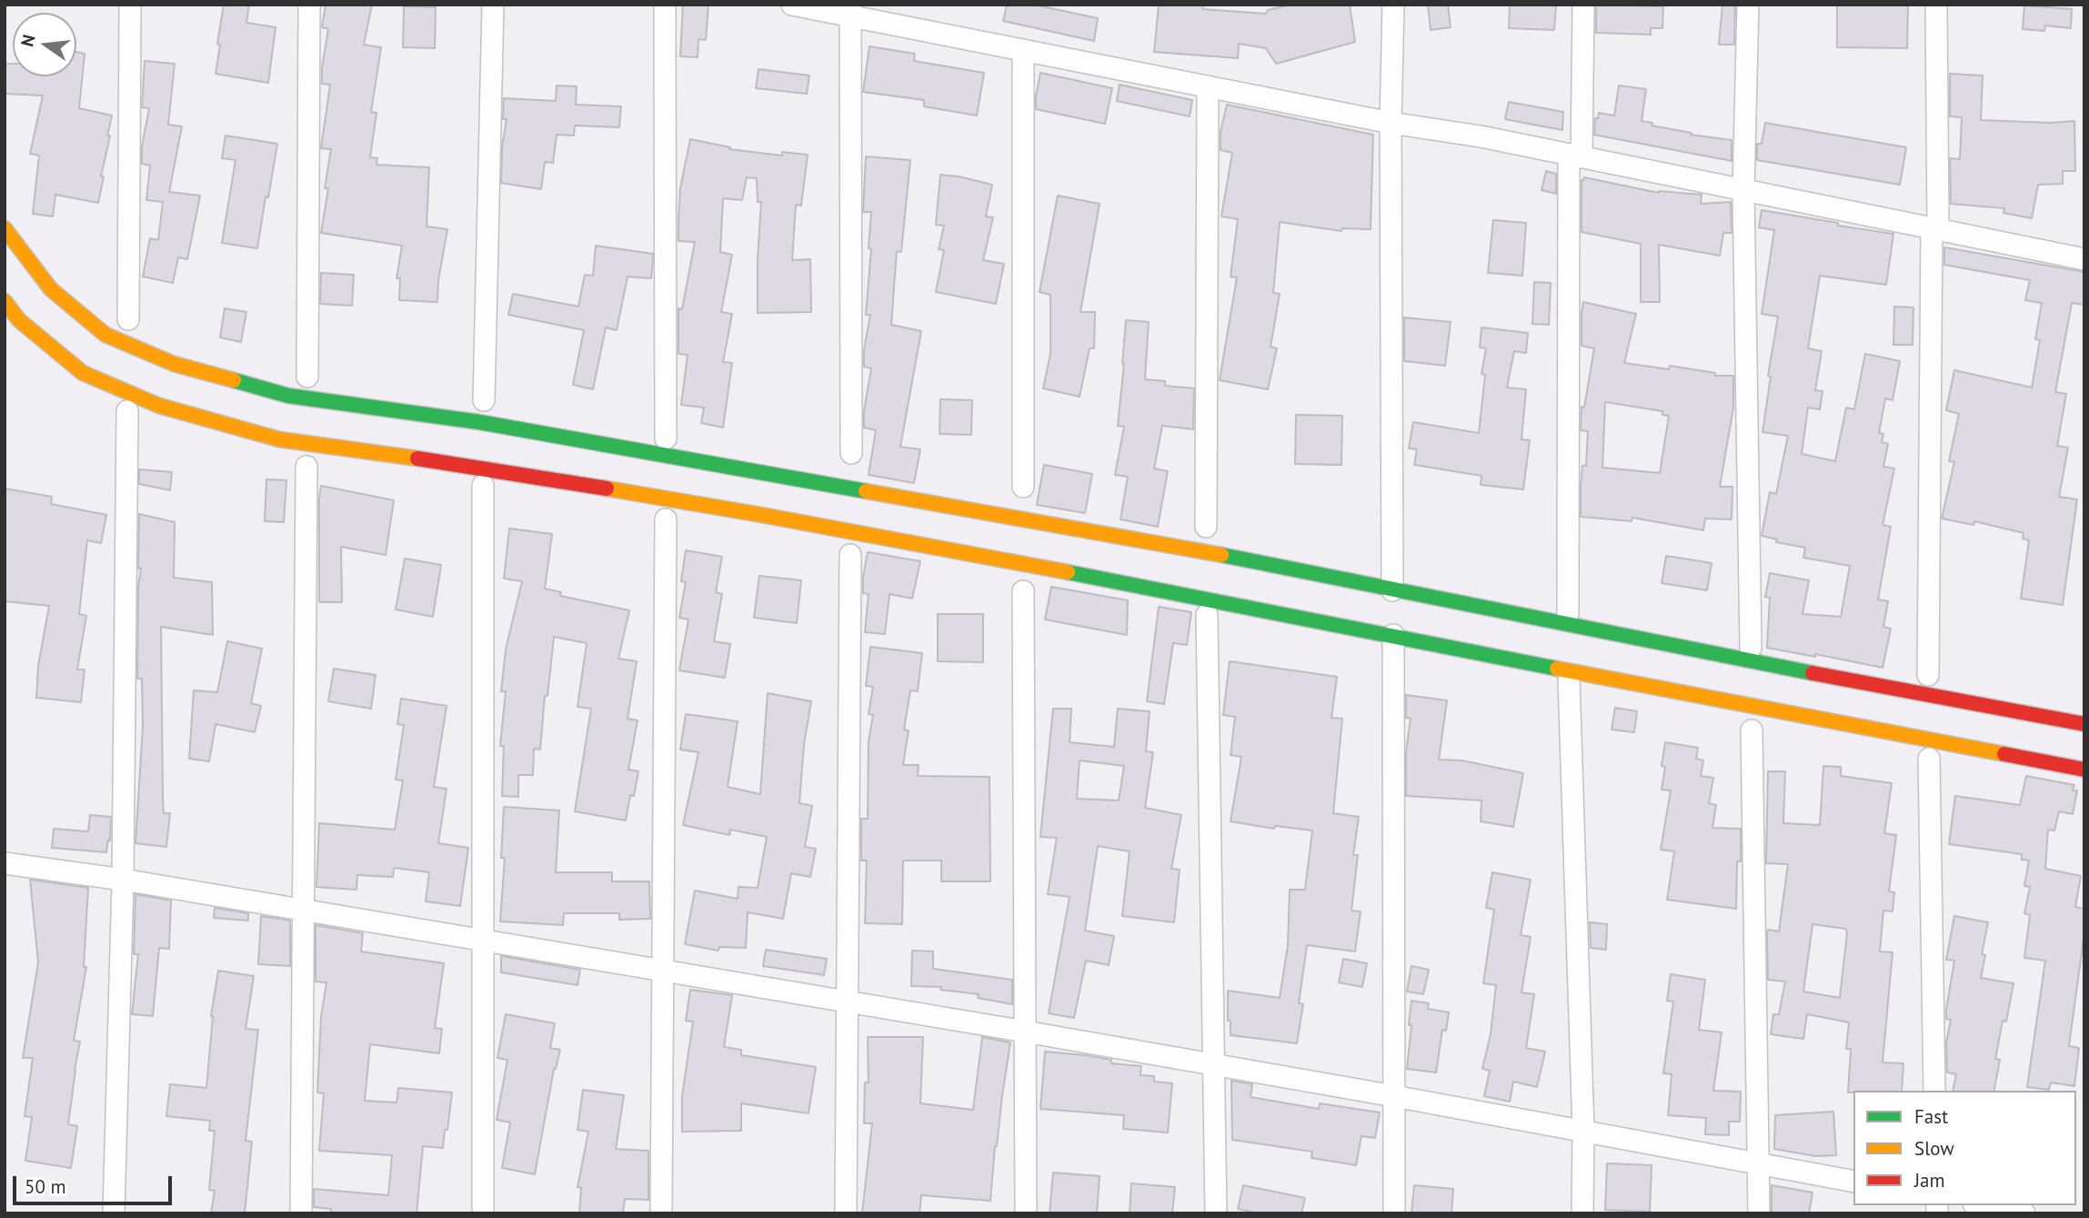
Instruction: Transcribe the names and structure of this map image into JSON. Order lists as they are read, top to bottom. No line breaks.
{"legend":["Fast","Slow","Jam"],"scale_bar":"50 m","north":"left"}
